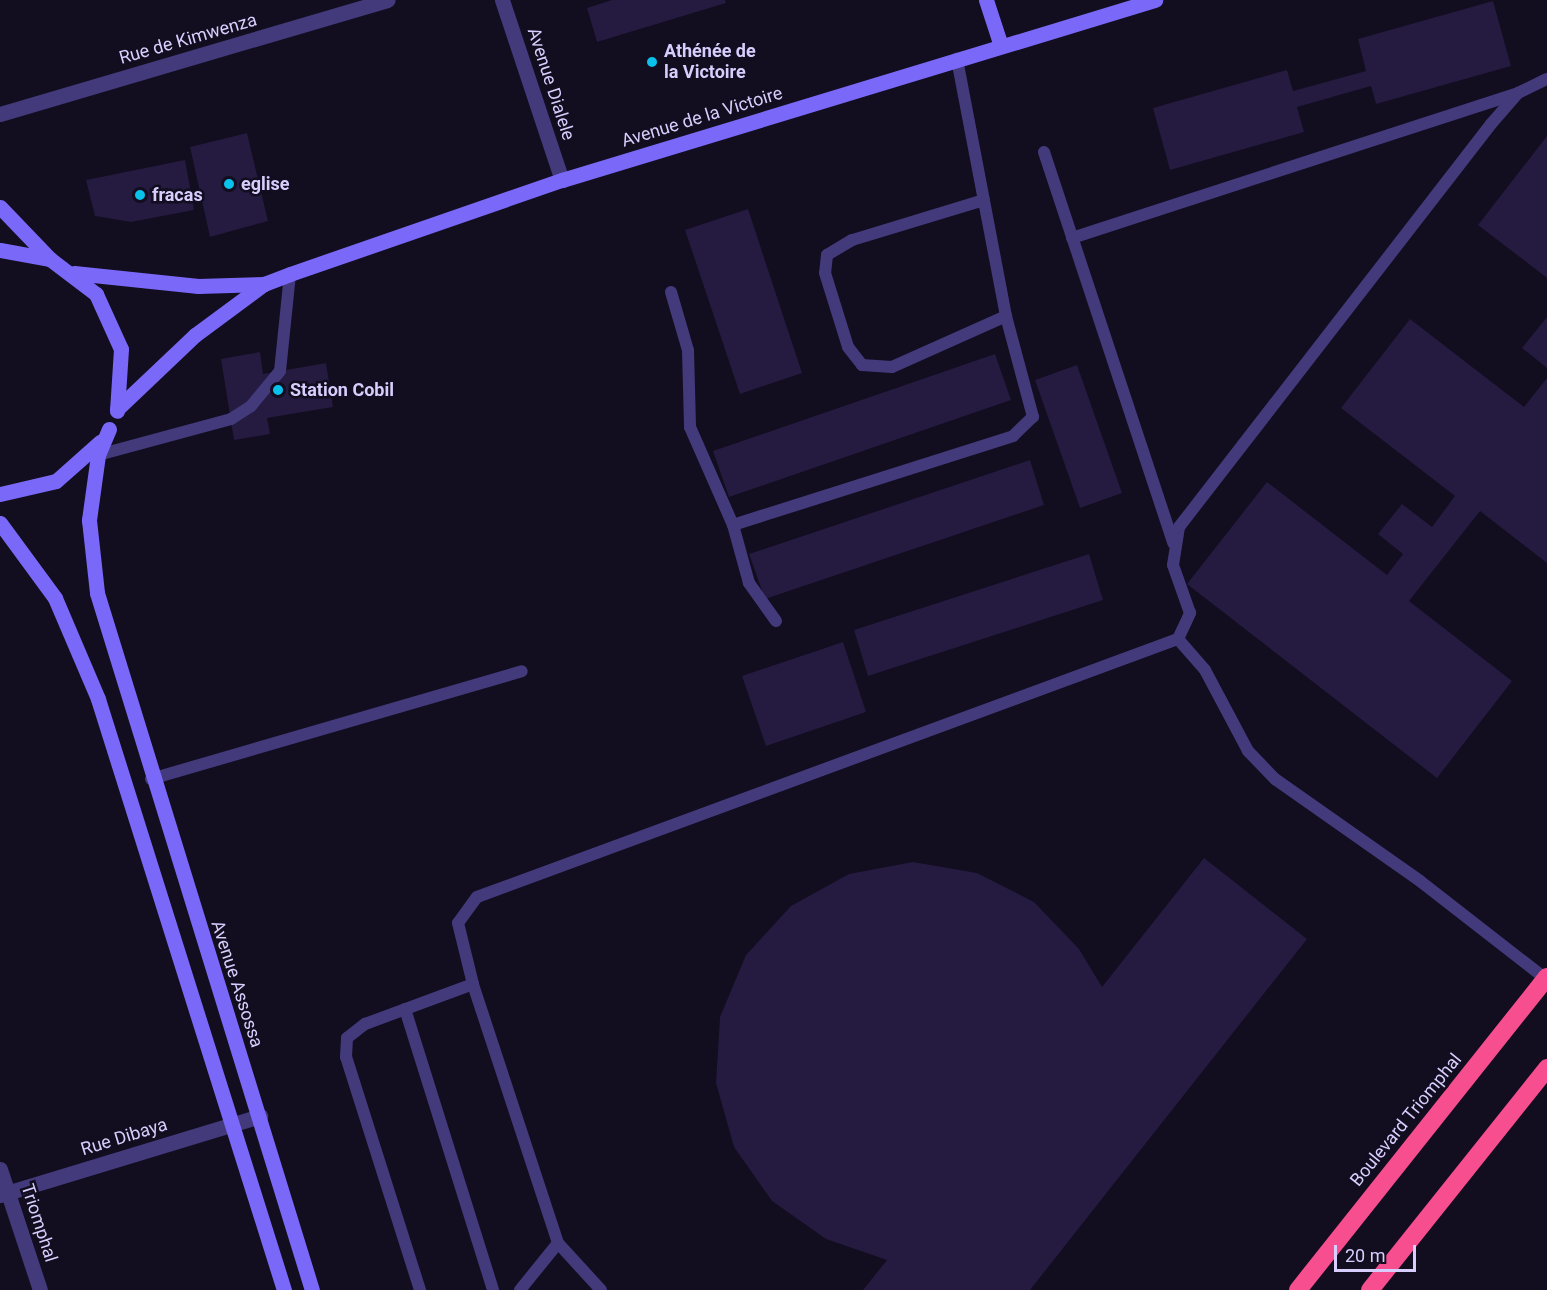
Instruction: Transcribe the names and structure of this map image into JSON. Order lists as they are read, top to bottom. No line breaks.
{"streets":{"highway":["Boulevard Triomphal"],"main road":["Avenue de la Victoire","Avenue Assossa"],"street":["Rue de Kimwenza","Avenue Dialele","Rue Dibaya","Triomphal"]},"crossings":[["Avenue Dialele","Avenue de la Victoire"],["Avenue Assossa","Rue Dibaya"],["Rue Dibaya","Triomphal"]],"places":["Athénée de la Victoire","eglise","fracas","Station Cobil"],"scale_bar":"20 m"}
